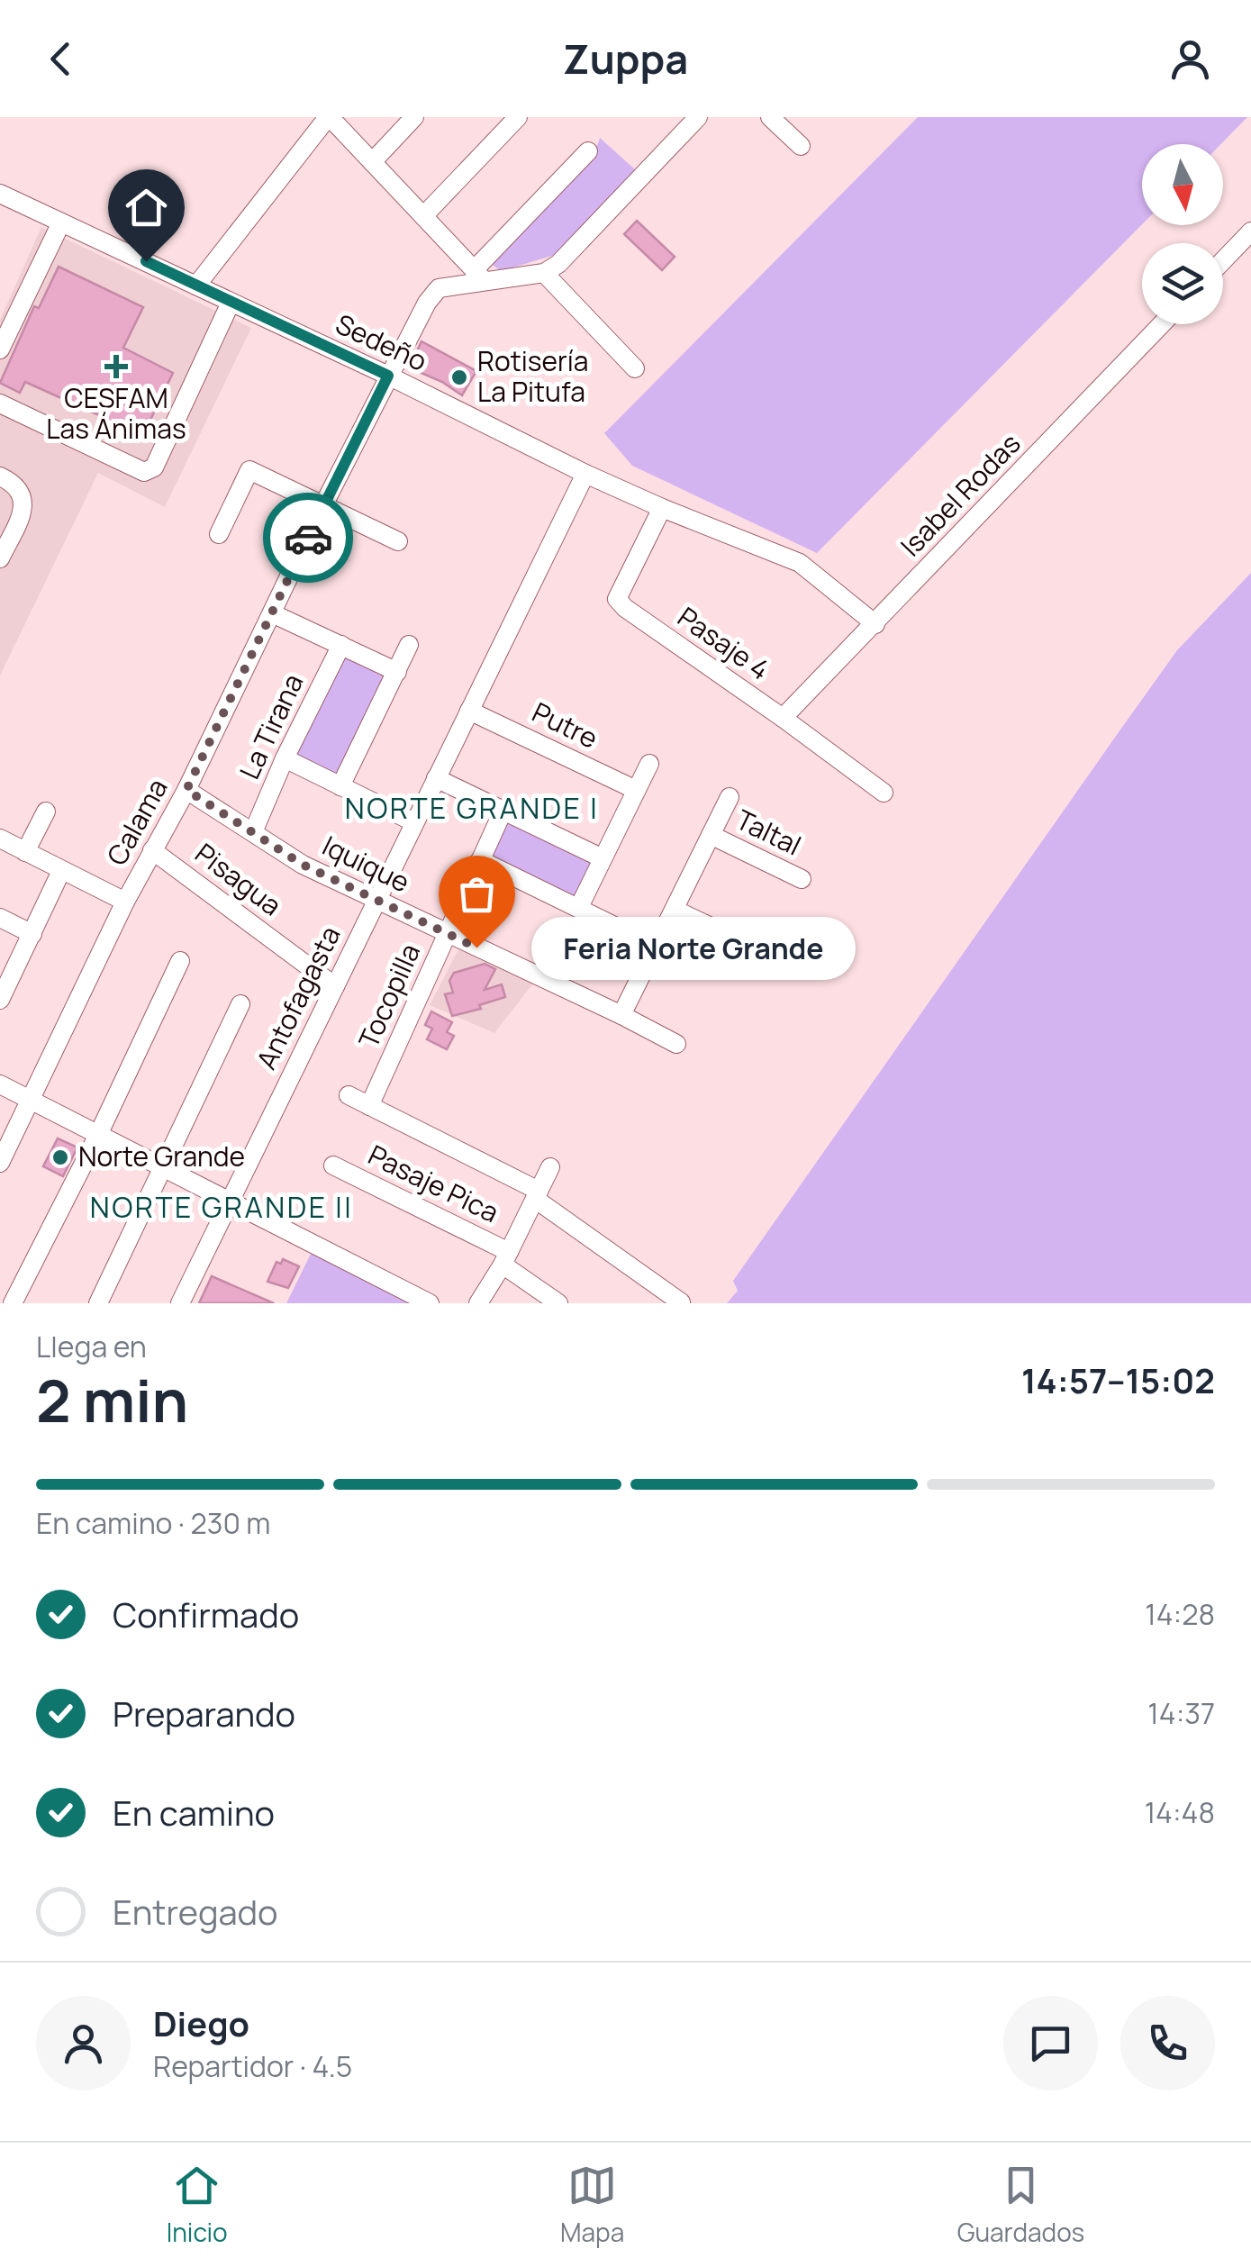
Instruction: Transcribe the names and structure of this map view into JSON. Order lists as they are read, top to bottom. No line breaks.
{"streets":{"street":["Sedeño","Isabel Rodas","Pasaje 4","Putre","La Tirana","Calama","Taltal","Iquique","Pisagua","Tocopilla","Antofagasta","Pasaje Pica"]},"crossings":[["Sedeño","Isabel Rodas"],["Sedeño","Pasaje 4"],["Sedeño","Calama"],["Sedeño","Antofagasta"],["Isabel Rodas","Pasaje 4"],["Putre","Antofagasta"],["La Tirana","Iquique"],["Calama","Iquique"],["Calama","Pisagua"],["Iquique","Tocopilla"],["Iquique","Antofagasta"],["Pisagua","Antofagasta"]],"districts":["NORTE GRANDE I","NORTE GRANDE II"],"places":{"health":["CESFAM Las Ánimas"],"other":["Rotisería La Pitufa","Feria Norte Grande","Norte Grande"]},"north":"bottom","page":{"header":"Zuppa","bubble":"Feria Norte Grande","heading":["2 min","Llega en","14:57–15:02"],"panel":["Diego","Repartidor · 4.5"],"bar":"En camino · 230 m","list":[["Confirmado","14:28"],["Preparando","14:37"],["En camino","14:48"],"Entregado"],"tabs":["Inicio","Mapa","Guardados"]}}
